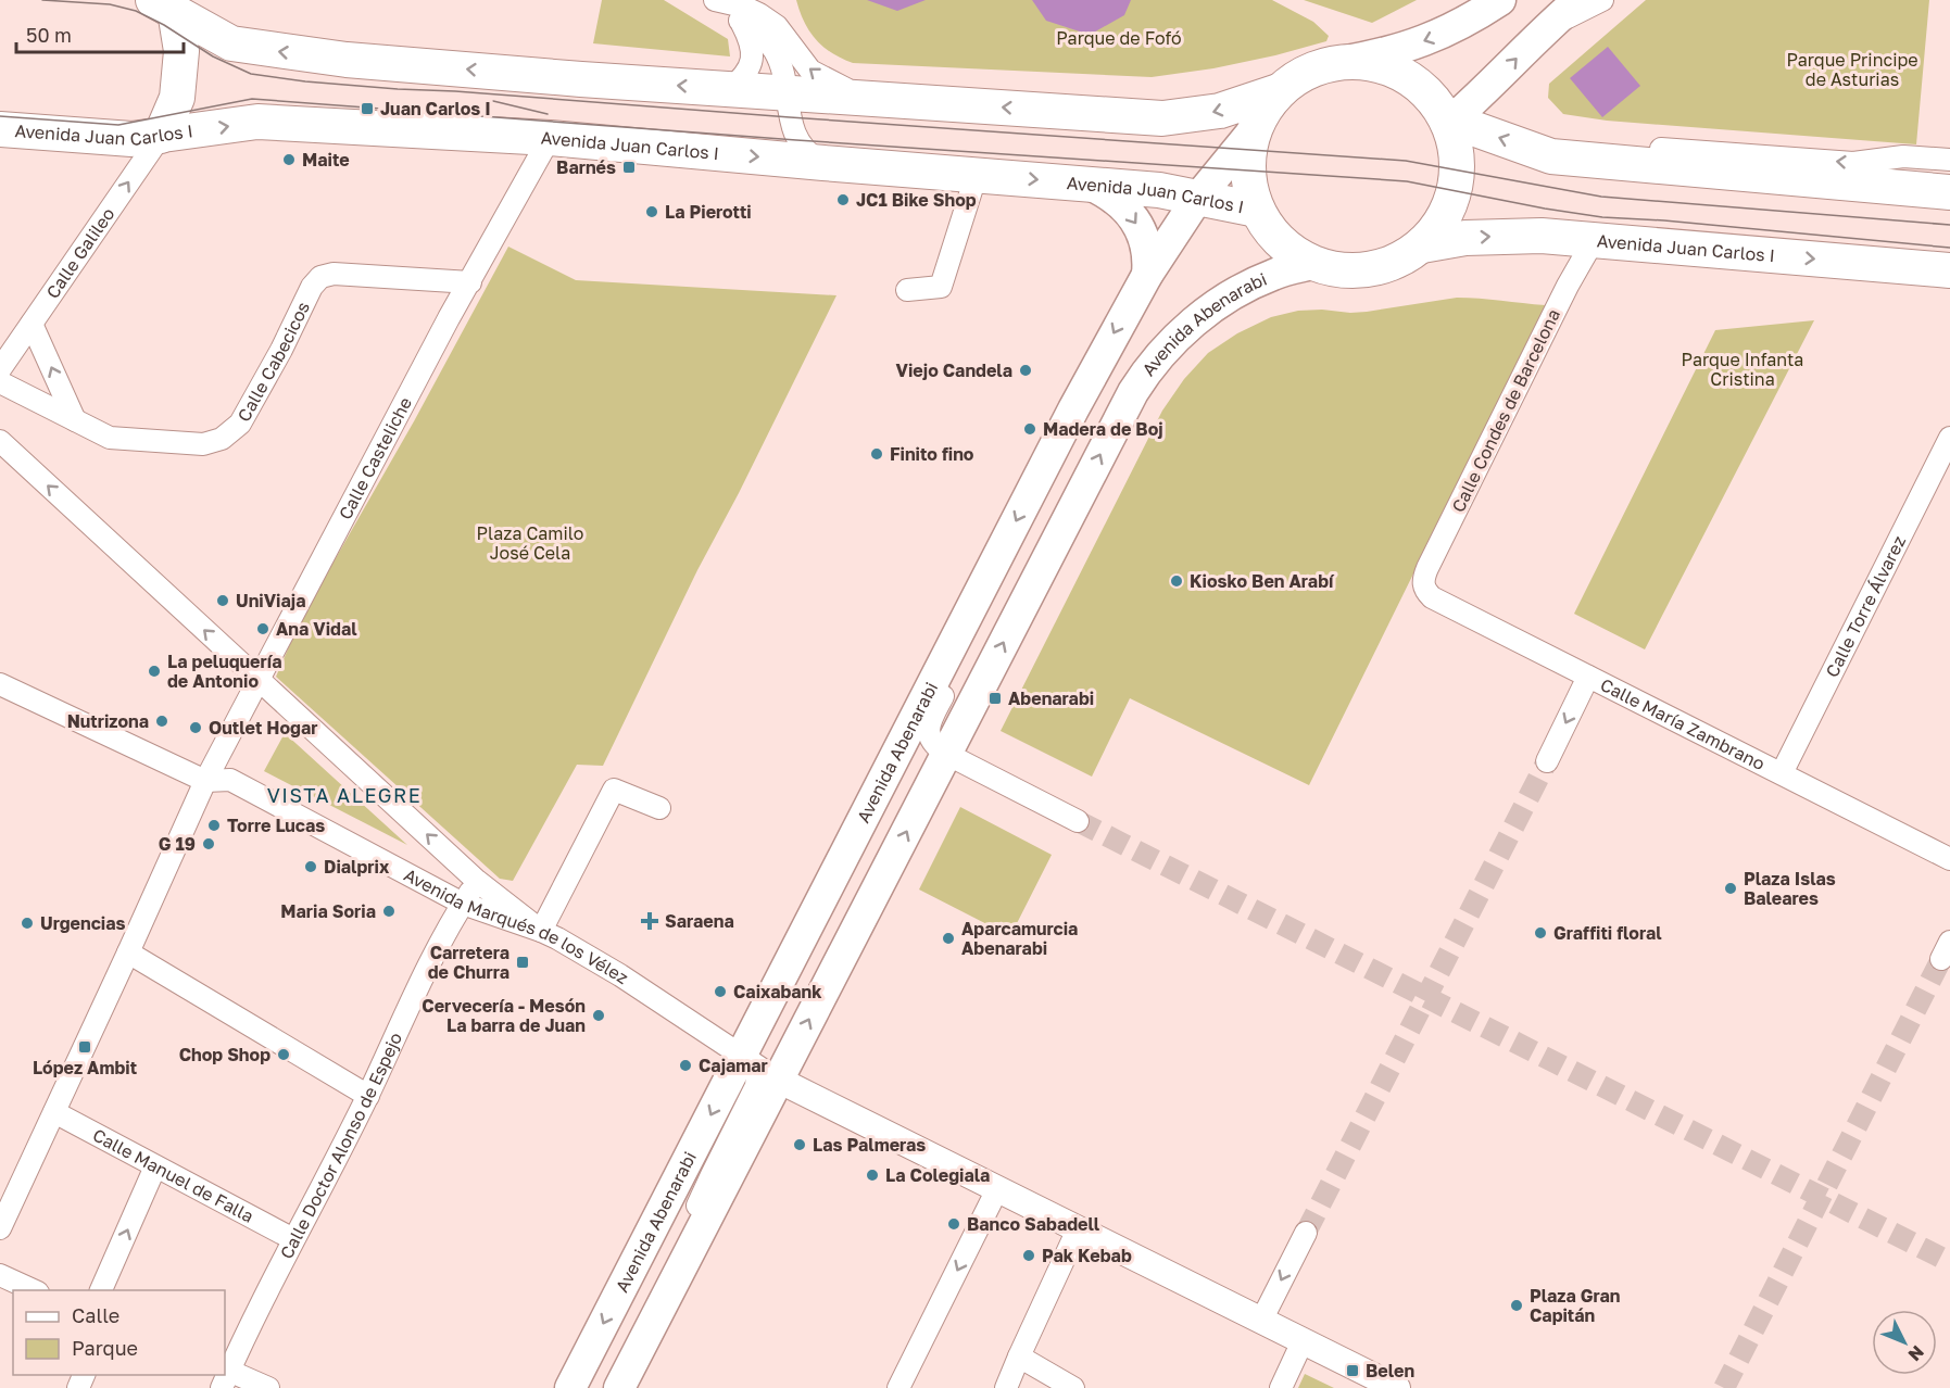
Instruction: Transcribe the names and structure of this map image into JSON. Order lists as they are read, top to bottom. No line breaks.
{"streets":{"main road":["Avenida Juan Carlos I","Avenida Abenarabi"],"street":["Calle Galileo","Calle Cabecicos","Calle Condes de Barcelona","Calle Casteliche","Calle Torre Álvarez","Calle María Zambrano","Avenida Marqués de los Vélez","Calle Doctor Alonso de Espejo","Calle Manuel de Falla"]},"crossings":[["Avenida Juan Carlos I","Calle Galileo"],["Avenida Juan Carlos I","Avenida Abenarabi"],["Avenida Juan Carlos I","Calle Condes de Barcelona"],["Avenida Juan Carlos I","Calle Casteliche"],["Avenida Abenarabi","Avenida Marqués de los Vélez"],["Calle Cabecicos","Calle Casteliche"],["Calle Condes de Barcelona","Calle María Zambrano"],["Calle Casteliche","Avenida Marqués de los Vélez"],["Calle Casteliche","Calle Manuel de Falla"],["Calle Torre Álvarez","Calle María Zambrano"],["Avenida Marqués de los Vélez","Calle Doctor Alonso de Espejo"],["Calle Doctor Alonso de Espejo","Calle Manuel de Falla"]],"one_way":["Calle Galileo"],"districts":["VISTA ALEGRE"],"parks":["Parque de Fofó","Parque Principe de Asturias","Parque Infanta Cristina","Plaza Camilo José Cela"],"places":{"transit":["Juan Carlos I","Barnés","Abenarabi","Carretera de Churra","López Ambit","Belen"],"other":["Maite","JC1 Bike Shop","La Pierotti","Viejo Candela","Madera de Boj","Finito fino","Kiosko Ben Arabí","UniViaja","Ana Vidal","La peluquería de Antonio","Nutrizona","Outlet Hogar","Torre Lucas","G 19","Dialprix","Plaza Islas Baleares","Maria Soria","Urgencias","Graffiti floral","Aparcamurcia Abenarabi","Caixabank","Cervecería - Mesón La barra de Juan","Chop Shop","Cajamar","Las Palmeras","La Colegiala","Banco Sabadell","Pak Kebab","Plaza Gran Capitán"],"health":["Saraena"]},"legend":["Calle","Parque"],"scale_bar":"50 m","north":"bottom right"}
